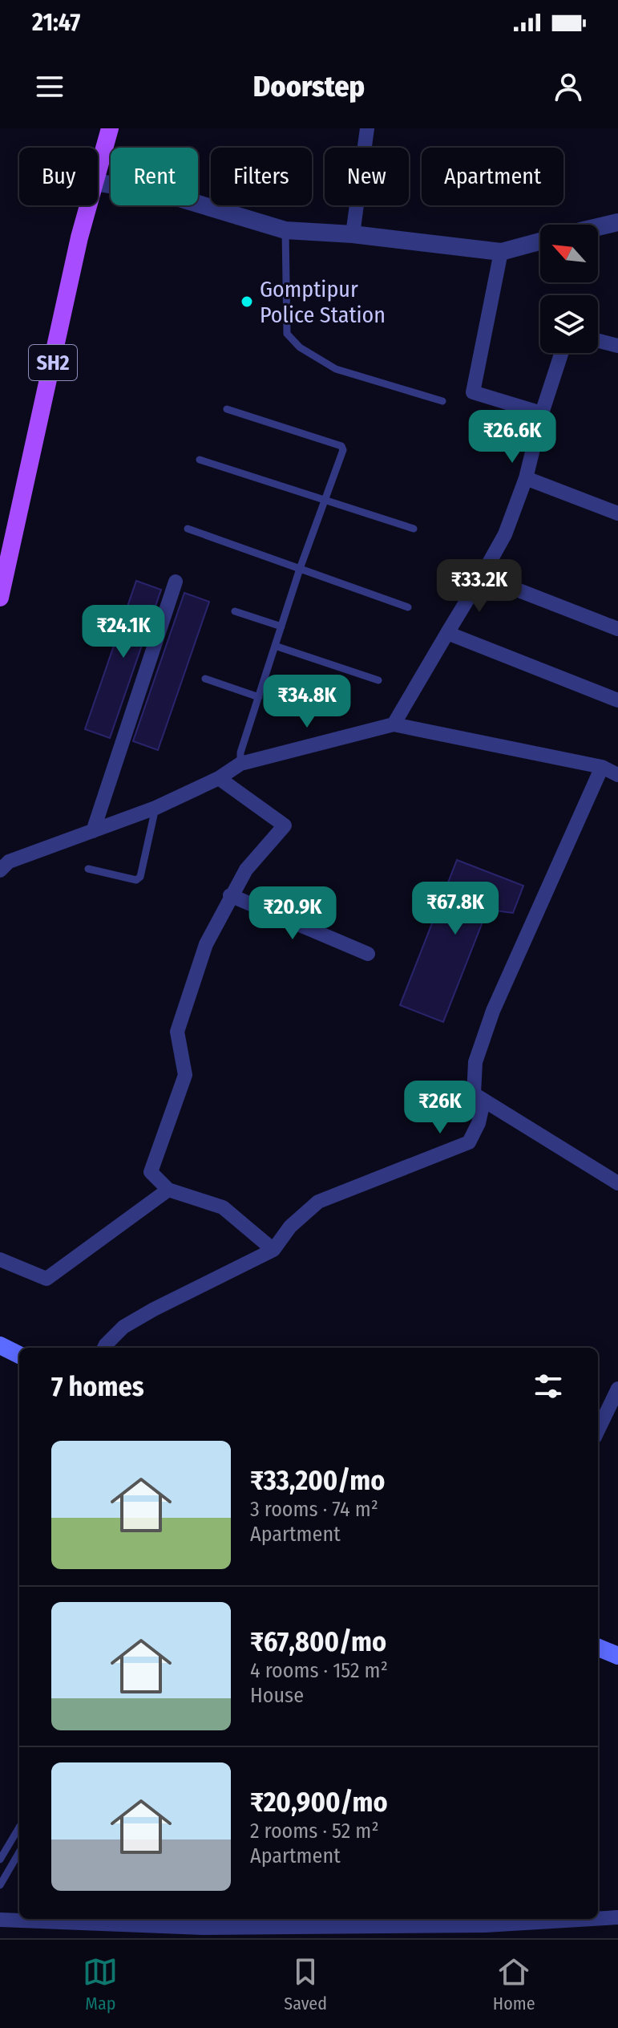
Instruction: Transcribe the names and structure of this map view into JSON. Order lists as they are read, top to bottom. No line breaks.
{"streets":{"main road":["SH2"]},"places":["Gomptipur Police Station"],"north":"top left","page":{"status":"21:47","header":"Doorstep","chip":["Buy","Rent","Filters","New","Apartment"],"price":["₹26.6K","₹33.2K","₹24.1K","₹34.8K","₹67.8K","₹20.9K","₹26K"],"heading":"7 homes","list":[{"name":"₹33,200/mo","note":"3 rooms · 74 m² · Apartment"},{"name":"₹67,800/mo","note":"4 rooms · 152 m² · House"},{"name":"₹20,900/mo","note":"2 rooms · 52 m² · Apartment"}],"tabs":["Map","Saved","Home"]}}
